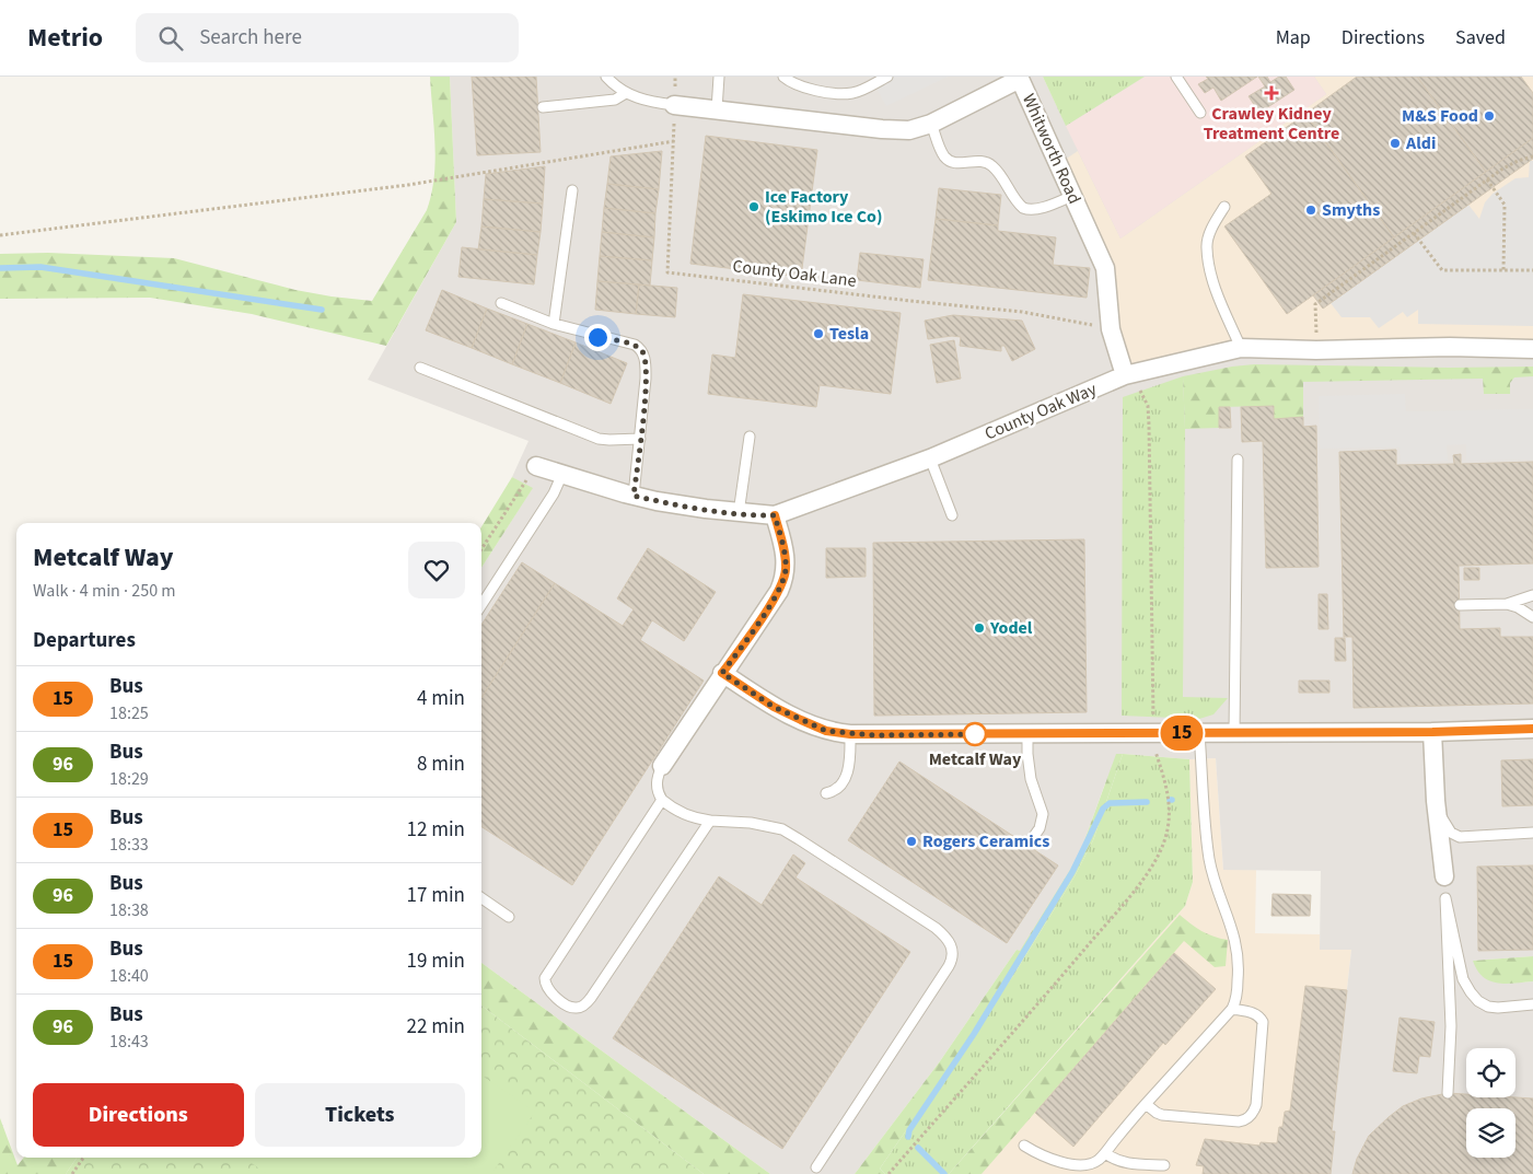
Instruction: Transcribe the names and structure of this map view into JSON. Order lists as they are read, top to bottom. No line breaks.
{"streets":{"street":["Whitworth Road","County Oak Way"],"path":["County Oak Lane"]},"crossings":[["Whitworth Road","County Oak Lane"],["Whitworth Road","County Oak Way"]],"places":{"health":["Crawley Kidney Treatment Centre"],"other":["M&S Food","Aldi","Ice Factory (Eskimo Ice Co)","Smyths","Tesla","Yodel","Metcalf Way","Rogers Ceramics"]},"lines":["bus line 15"],"page":{"header":"Metrio","search":"Search here","nav":["Map","Directions","Saved"],"on_map":"15","heading":[["Metcalf Way","Walk · 4 min · 250 m"],"Departures"],"list":[{"mark":"15","name":"Bus","note":"18:25","value":"4 min"},{"mark":"96","name":"Bus","note":"18:29","value":"8 min"},{"mark":"15","name":"Bus","note":"18:33","value":"12 min"},{"mark":"96","name":"Bus","note":"18:38","value":"17 min"},{"mark":"15","name":"Bus","note":"18:40","value":"19 min"},{"mark":"96","name":"Bus","note":"18:43","value":"22 min"}],"buttons":["Directions","Tickets"]}}
